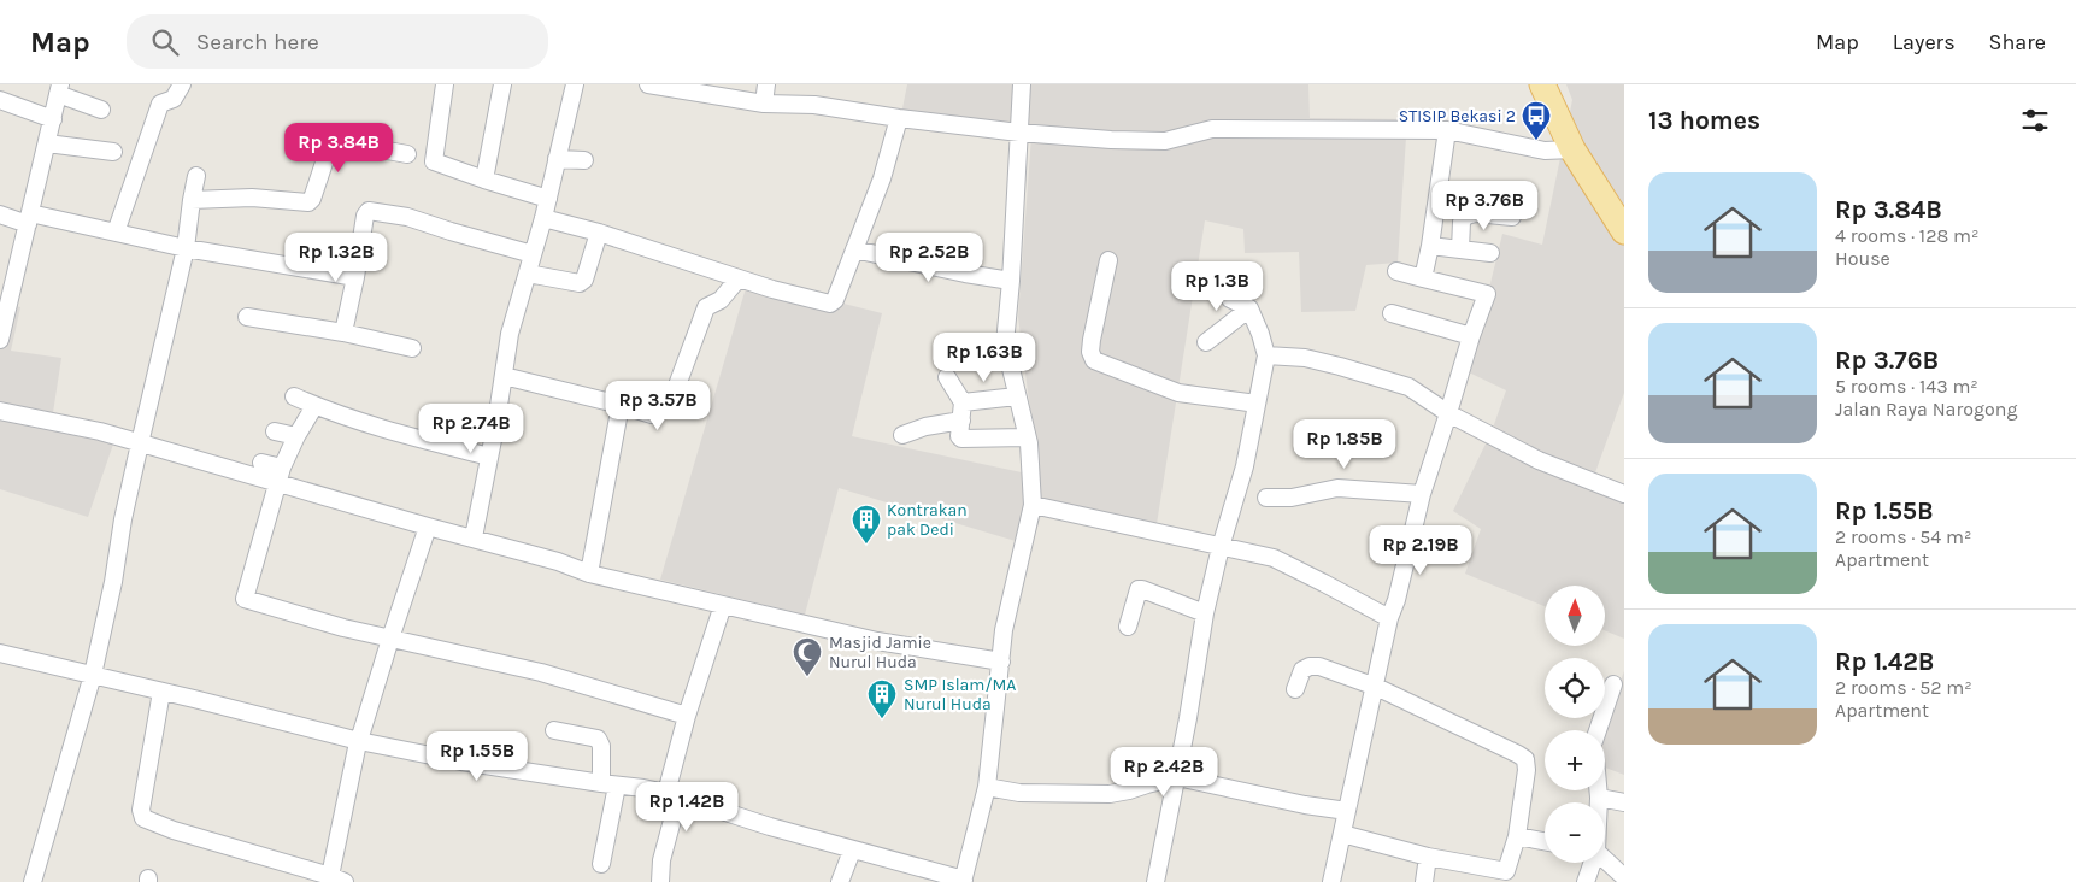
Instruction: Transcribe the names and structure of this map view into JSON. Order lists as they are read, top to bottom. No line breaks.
{"places":{"bus stop":["STISIP Bekasi 2"],"building":["Kontrakan pak Dedi","SMP Islam/MA Nurul Huda"],"mosque":["Masjid Jamie Nurul Huda"]},"north":"top","page":{"header":"Map","search":"Search here","nav":["Map","Layers","Share"],"heading":"13 homes","price":["Rp 3.84B","Rp 3.76B","Rp 1.32B","Rp 2.52B","Rp 1.3B","Rp 1.63B","Rp 3.57B","Rp 2.74B","Rp 1.85B","Rp 2.19B","Rp 1.55B","Rp 2.42B","Rp 1.42B"],"list":[{"name":"Rp 3.84B","note":"4 rooms · 128 m² · House"},{"name":"Rp 3.76B","note":"5 rooms · 143 m² · Jalan Raya Narogong"},{"name":"Rp 1.55B","note":"2 rooms · 54 m² · Apartment"},{"name":"Rp 1.42B","note":"2 rooms · 52 m² · Apartment"}],"map_buttons":["+","−"]}}
